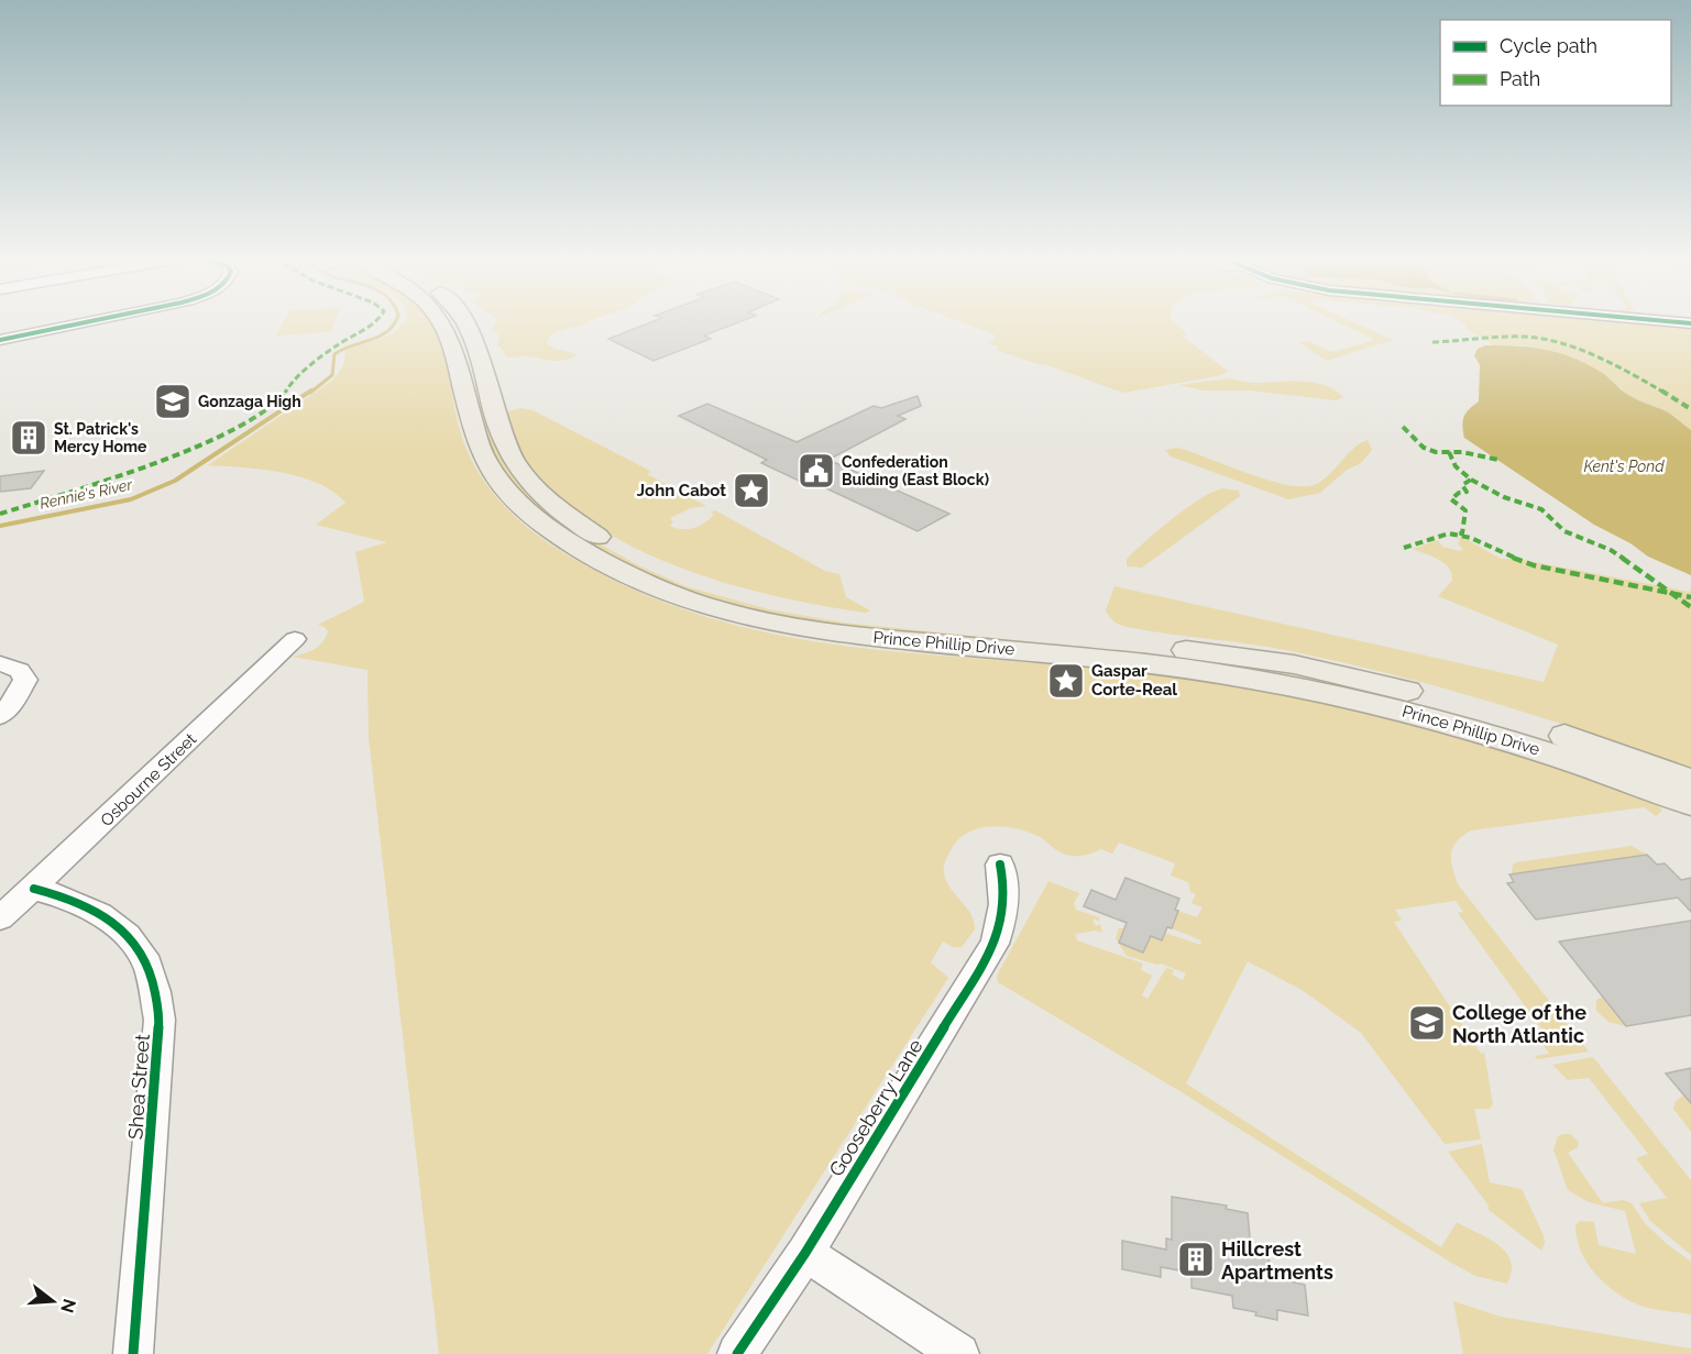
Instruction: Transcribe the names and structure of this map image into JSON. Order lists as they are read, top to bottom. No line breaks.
{"streets":{"main road":["Prince Phillip Drive"],"street":["Osbourne Street","Shea Street","Gooseberry Lane"]},"crossings":[["Osbourne Street","Shea Street"]],"water":["Kent's Pond","Rennie's River"],"places":{"school or university":["Gonzaga High","College of the North Atlantic"],"building":["St. Patrick's Mercy Home","Hillcrest Apartments"],"public building":["Confederation Buiding (East Block)"],"place":["John Cabot","Gaspar Corte-Real"]},"legend":["Cycle path","Path"],"north":"right"}
